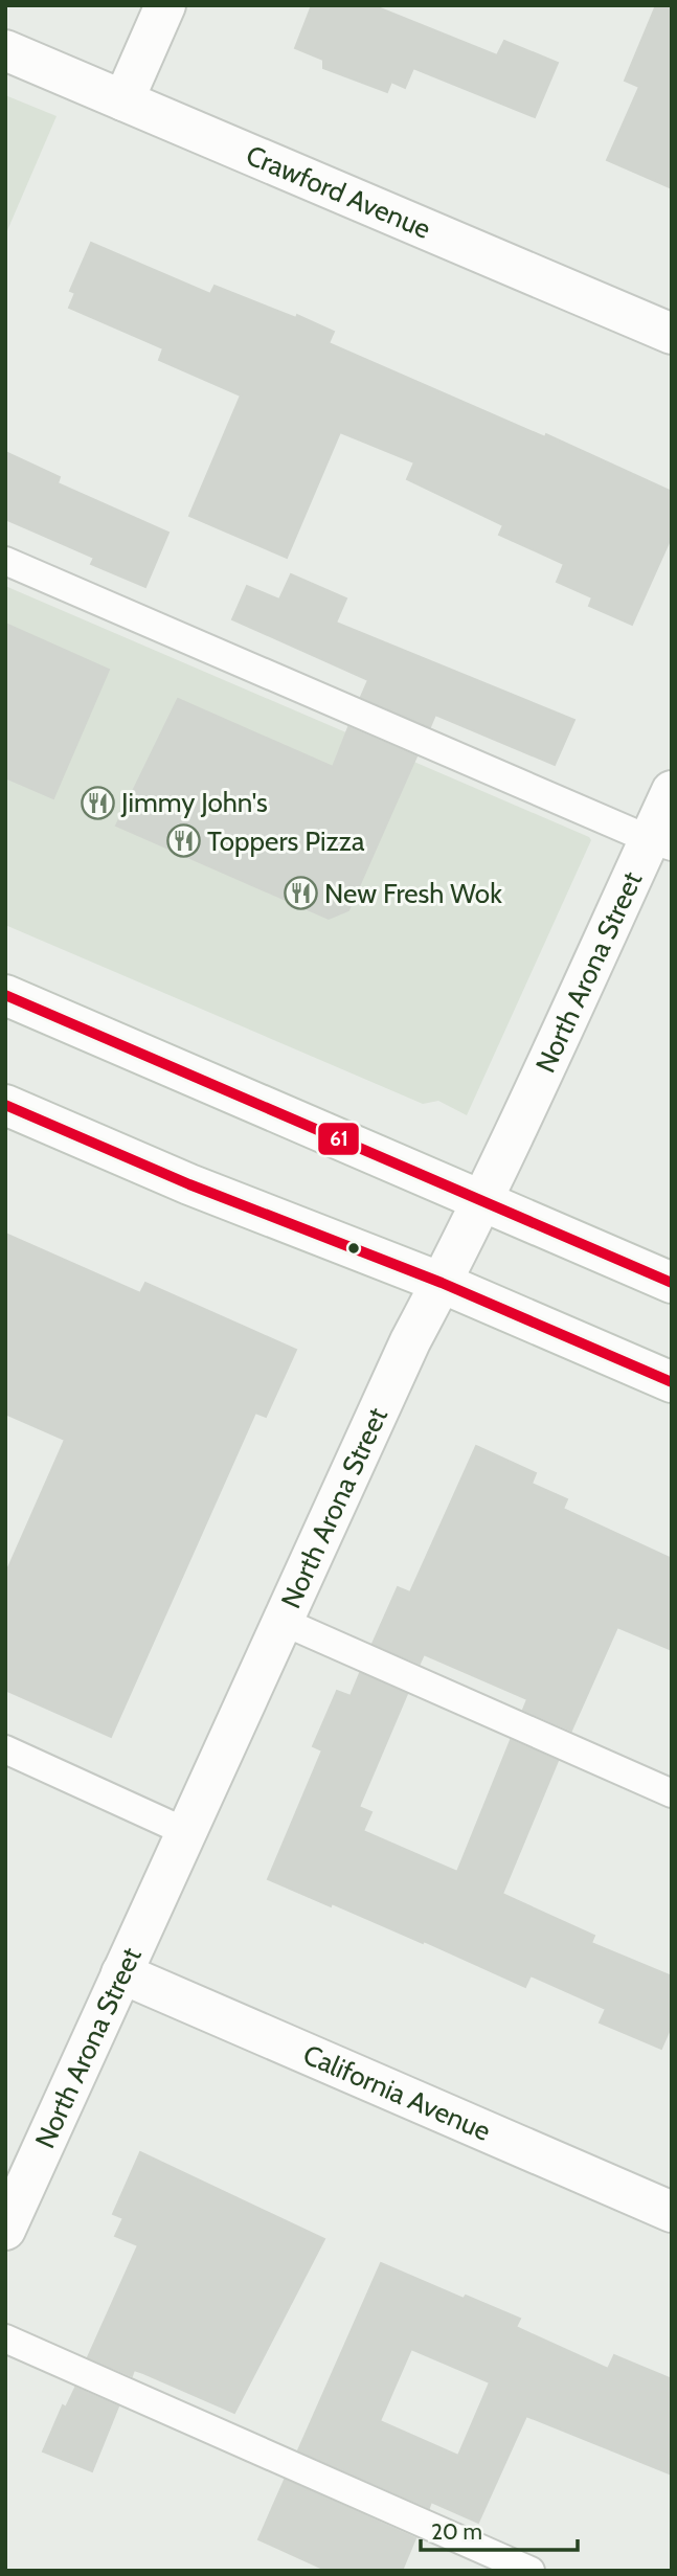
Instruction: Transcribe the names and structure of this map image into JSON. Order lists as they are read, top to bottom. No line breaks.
{"streets":{"street":["Crawford Avenue","North Arona Street","California Avenue"]},"crossings":[["North Arona Street","California Avenue"]],"places":{"restaurant":["Jimmy John's","Toppers Pizza","New Fresh Wok"]},"lines":["transit line 61"],"scale_bar":"20 m"}
